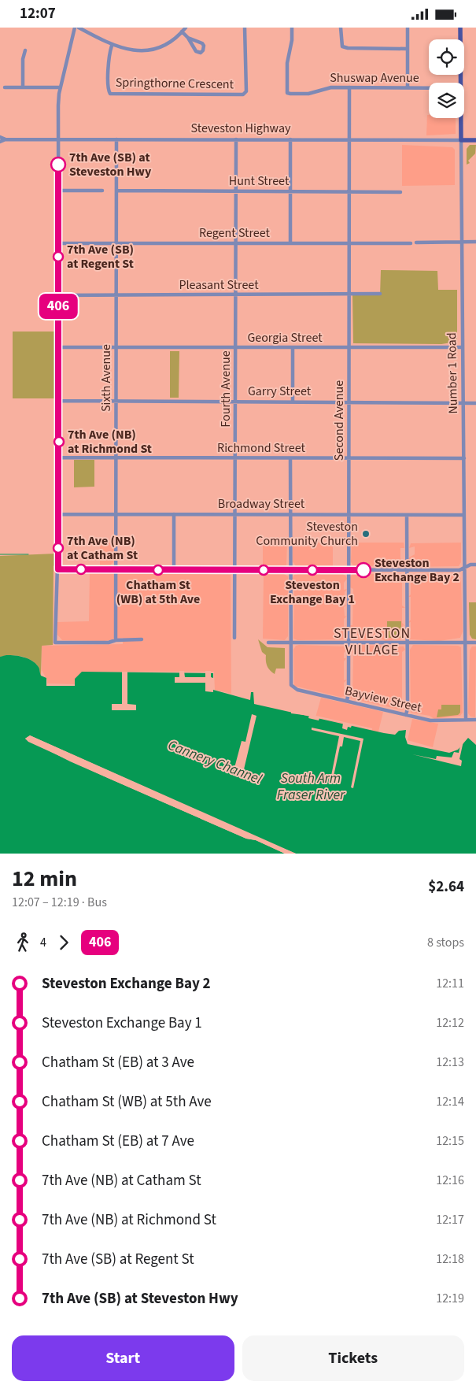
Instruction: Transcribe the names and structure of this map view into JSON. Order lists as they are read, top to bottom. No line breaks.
{"streets":{"main road":["Steveston Highway","Number 1 Road"],"street":["Shuswap Avenue","Springthorne Crescent","Hunt Street","Regent Street","Pleasant Street","Georgia Street","Sixth Avenue","Fourth Avenue","Garry Street","Second Avenue","Richmond Street","Broadway Street","Bayview Street"]},"crossings":[["Shuswap Avenue","Second Avenue"],["Steveston Highway","Number 1 Road"],["Steveston Highway","Sixth Avenue"],["Steveston Highway","Fourth Avenue"],["Steveston Highway","Second Avenue"],["Hunt Street","Sixth Avenue"],["Hunt Street","Fourth Avenue"],["Hunt Street","Second Avenue"],["Regent Street","Sixth Avenue"],["Regent Street","Fourth Avenue"],["Regent Street","Second Avenue"],["Pleasant Street","Sixth Avenue"],["Pleasant Street","Fourth Avenue"],["Pleasant Street","Second Avenue"],["Georgia Street","Number 1 Road"],["Georgia Street","Sixth Avenue"],["Georgia Street","Fourth Avenue"],["Georgia Street","Second Avenue"],["Number 1 Road","Garry Street"],["Number 1 Road","Richmond Street"],["Number 1 Road","Broadway Street"],["Number 1 Road","Bayview Street"],["Sixth Avenue","Garry Street"],["Sixth Avenue","Richmond Street"],["Sixth Avenue","Broadway Street"],["Fourth Avenue","Garry Street"],["Fourth Avenue","Richmond Street"],["Fourth Avenue","Broadway Street"],["Garry Street","Second Avenue"],["Second Avenue","Richmond Street"],["Second Avenue","Broadway Street"],["Second Avenue","Bayview Street"]],"districts":["STEVESTON VILLAGE"],"water":["Cannery Channel","South Arm Fraser River"],"places":["7th Ave (SB) at Steveston Hwy","7th Ave (SB) at Regent St","7th Ave (NB) at Richmond St","Steveston Community Church","7th Ave (NB) at Catham St","Chatham St (WB) at 5th Ave","Steveston Exchange Bay 1","Steveston Exchange Bay 2"],"lines":["bus line 406"],"page":{"status":"12:07","on_map":"406","heading":["12 min","12:07 – 12:19 · Bus","$2.64"],"legs":["4","406","8 stops"],"list":[{"name":"Steveston Exchange Bay 2","value":"12:11"},{"name":"Steveston Exchange Bay 1","value":"12:12"},{"name":"Chatham St (EB) at 3 Ave","value":"12:13"},{"name":"Chatham St (WB) at 5th Ave","value":"12:14"},{"name":"Chatham St (EB) at 7 Ave","value":"12:15"},{"name":"7th Ave (NB) at Catham St","value":"12:16"},{"name":"7th Ave (NB) at Richmond St","value":"12:17"},{"name":"7th Ave (SB) at Regent St","value":"12:18"},{"name":"7th Ave (SB) at Steveston Hwy","value":"12:19"}],"buttons":["Start","Tickets"]}}
